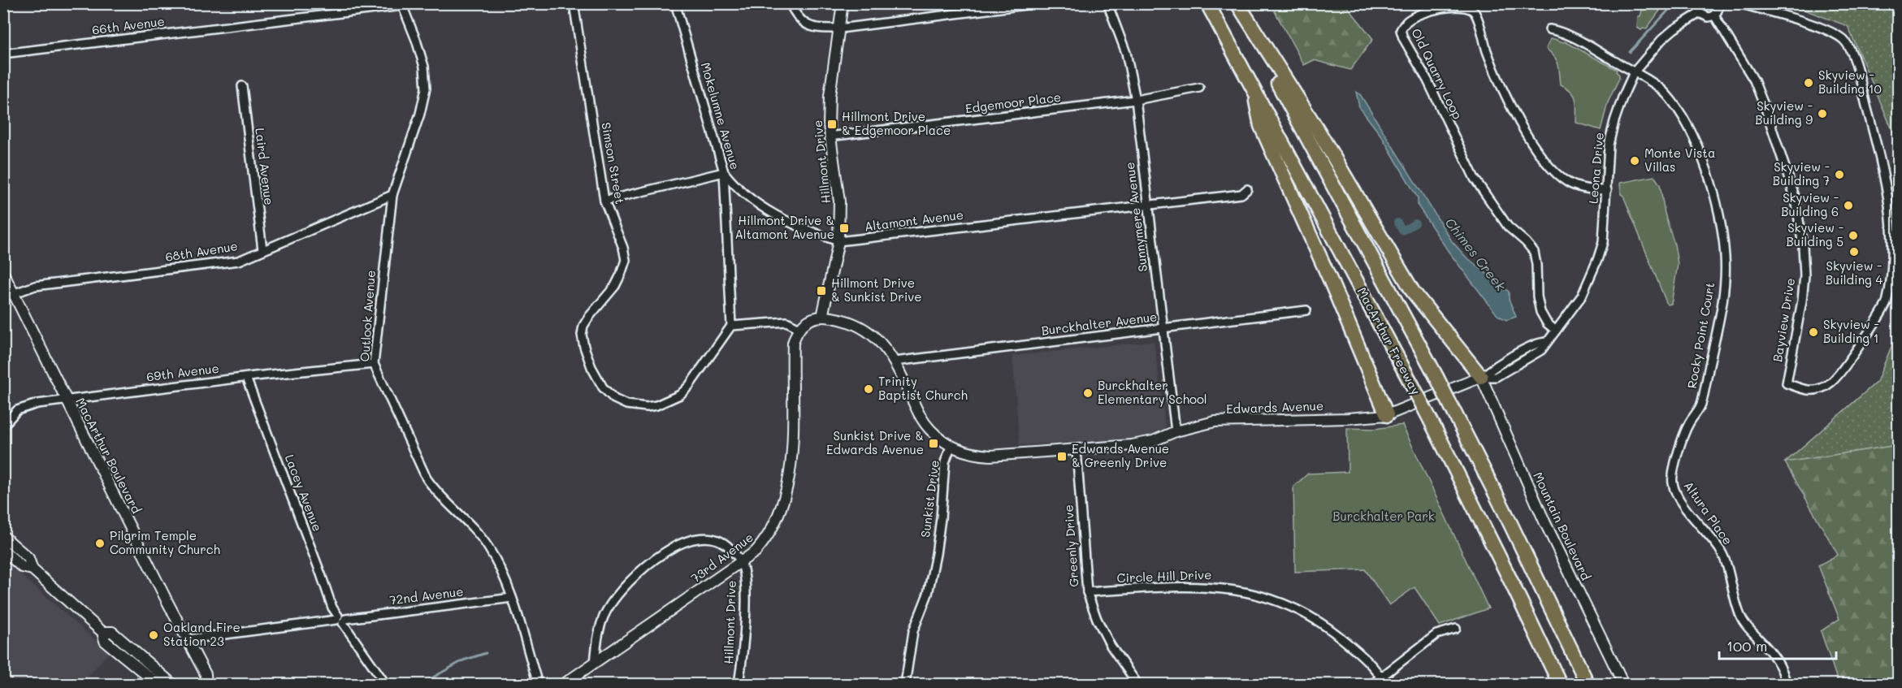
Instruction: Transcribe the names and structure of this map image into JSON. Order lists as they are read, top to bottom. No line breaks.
{"streets":{"highway":["MacArthur Freeway"],"main road":["Hillmont Drive","Edwards Avenue","MacArthur Boulevard","Sunkist Drive","Mountain Boulevard","73rd Avenue"],"street":["66th Avenue","Old Quarry Loop","Edgemoor Place","Mokelumne Avenue","Simson Street","Laird Avenue","Leona Drive","Sunnymere Avenue","Altamont Avenue","68th Avenue","Outlook Avenue","Bayview Drive","Burckhalter Avenue","Rocky Point Court","69th Avenue","Lacey Avenue","Altura Place","Greenly Drive","Circle Hill Drive","72nd Avenue"]},"crossings":[["66th Avenue","Outlook Avenue"],["Old Quarry Loop","Leona Drive"],["Edgemoor Place","Hillmont Drive"],["Edgemoor Place","Sunnymere Avenue"],["Mokelumne Avenue","Simson Street"],["Mokelumne Avenue","Altamont Avenue"],["Hillmont Drive","Altamont Avenue"],["Hillmont Drive","Sunkist Drive"],["Hillmont Drive","73rd Avenue"],["Laird Avenue","68th Avenue"],["Leona Drive","Rocky Point Court"],["Leona Drive","Edwards Avenue"],["Leona Drive","Mountain Boulevard"],["Sunnymere Avenue","Altamont Avenue"],["Sunnymere Avenue","Burckhalter Avenue"],["Sunnymere Avenue","Edwards Avenue"],["68th Avenue","Outlook Avenue"],["68th Avenue","MacArthur Boulevard"],["Outlook Avenue","69th Avenue"],["Outlook Avenue","72nd Avenue"],["Burckhalter Avenue","Sunkist Drive"],["Rocky Point Court","Altura Place"],["69th Avenue","MacArthur Boulevard"],["69th Avenue","Lacey Avenue"],["Edwards Avenue","Sunkist Drive"],["Edwards Avenue","Mountain Boulevard"],["Edwards Avenue","Greenly Drive"],["MacArthur Boulevard","72nd Avenue"],["Lacey Avenue","72nd Avenue"],["Greenly Drive","Circle Hill Drive"]],"water":["Chimes Creek"],"parks":["Burckhalter Park"],"places":{"other":["Skyview - Building 10","Skyview - Building 9","Monte Vista Villas","Skyview - Building 7","Skyview - Building 6","Skyview - Building 5","Skyview - Building 4","Skyview - Building 1","Trinity Baptist Church","Burckhalter Elementary School","Pilgrim Temple Community Church","Oakland Fire Station 23"],"transit":["Hillmont Drive & Edgemoor Place","Hillmont Drive & Altamont Avenue","Hillmont Drive & Sunkist Drive","Sunkist Drive & Edwards Avenue","Edwards Avenue & Greenly Drive"]},"scale_bar":"100 m"}
